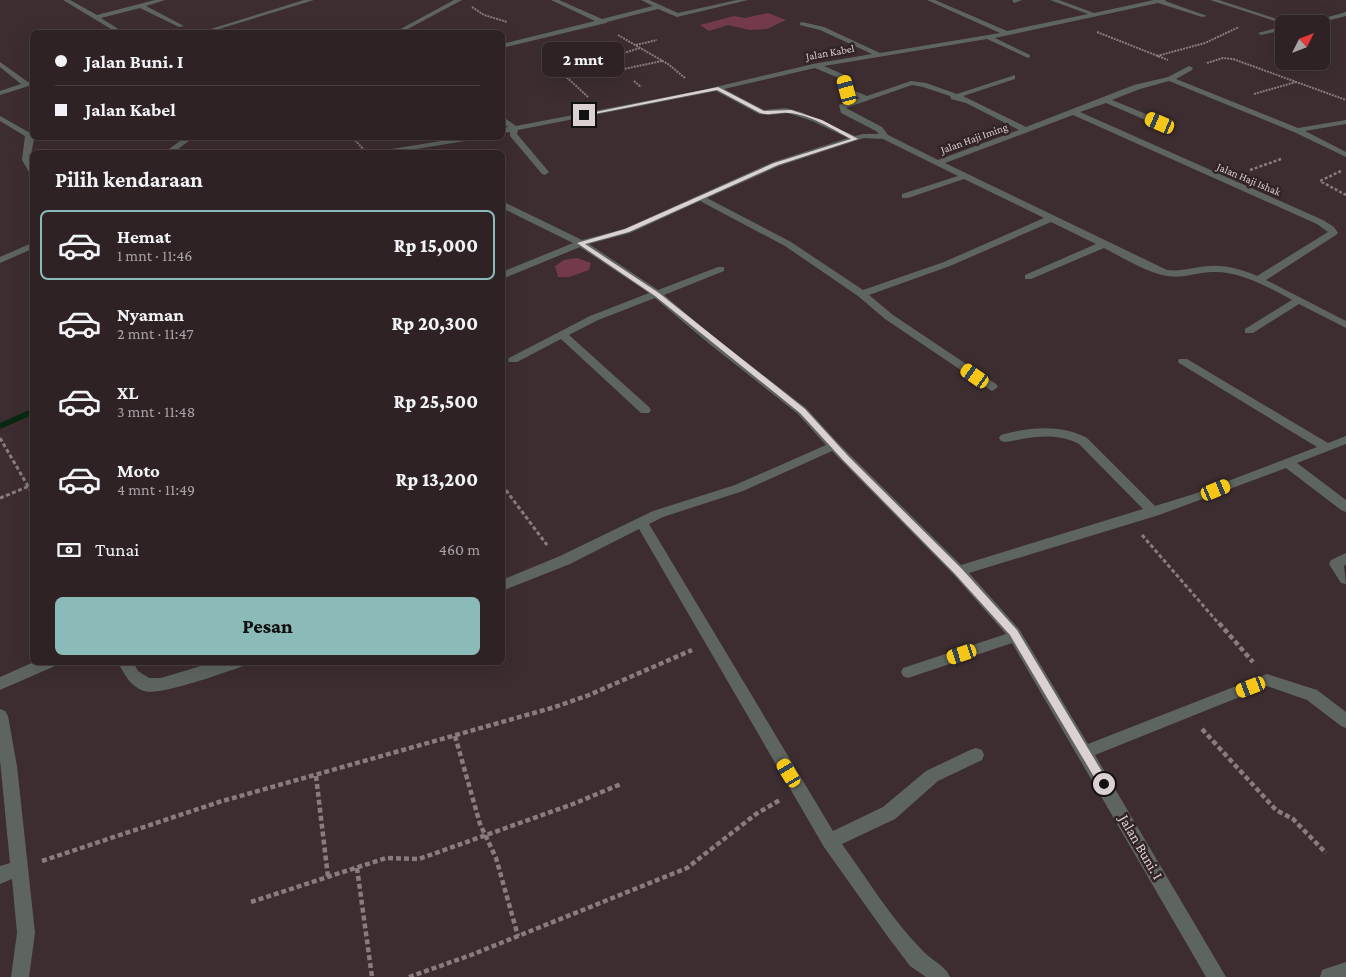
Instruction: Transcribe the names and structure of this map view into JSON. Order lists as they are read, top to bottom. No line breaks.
{"streets":{"street":["Jalan Kabel","Jalan Haji Iming","Jalan Haji Ishak","Jalan Buni. I"]},"crossings":[["Jalan Haji Iming","Jalan Haji Ishak"],["Jalan Haji Iming","Jalan Buni. I"]],"north":"top right","page":{"banner":["Jalan Buni. I","Jalan Kabel"],"bubble":"2 mnt","heading":"Pilih kendaraan","list":[{"name":"Hemat","note":"1 mnt · 11:46","value":"Rp 15,000"},{"name":"Nyaman","note":"2 mnt · 11:47","value":"Rp 20,300"},{"name":"XL","note":"3 mnt · 11:48","value":"Rp 25,500"},{"name":"Moto","note":"4 mnt · 11:49","value":"Rp 13,200"}],"pay":["Tunai","460 m"],"buttons":"Pesan"}}
